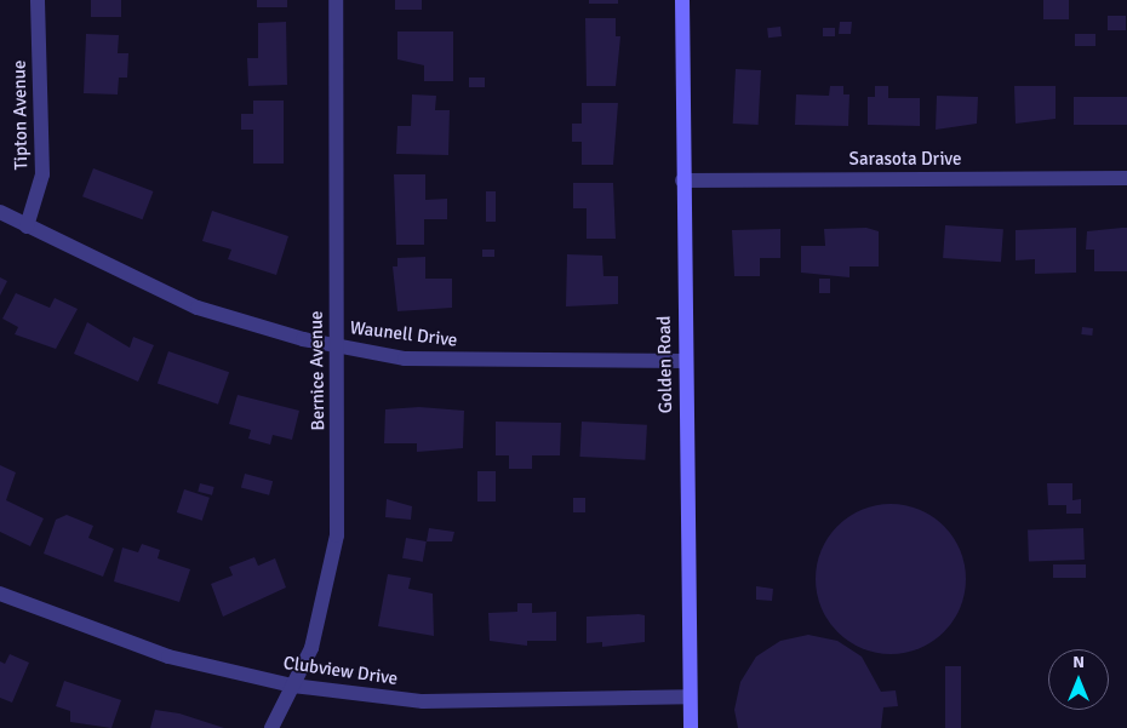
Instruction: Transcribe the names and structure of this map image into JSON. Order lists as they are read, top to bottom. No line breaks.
{"streets":{"street":["Tipton Avenue","Sarasota Drive","Waunell Drive","Golden Road","Bernice Avenue","Clubview Drive"]},"crossings":[["Tipton Avenue","Waunell Drive"],["Sarasota Drive","Golden Road"],["Waunell Drive","Golden Road"],["Waunell Drive","Bernice Avenue"],["Golden Road","Clubview Drive"],["Bernice Avenue","Clubview Drive"]],"north":"top"}
